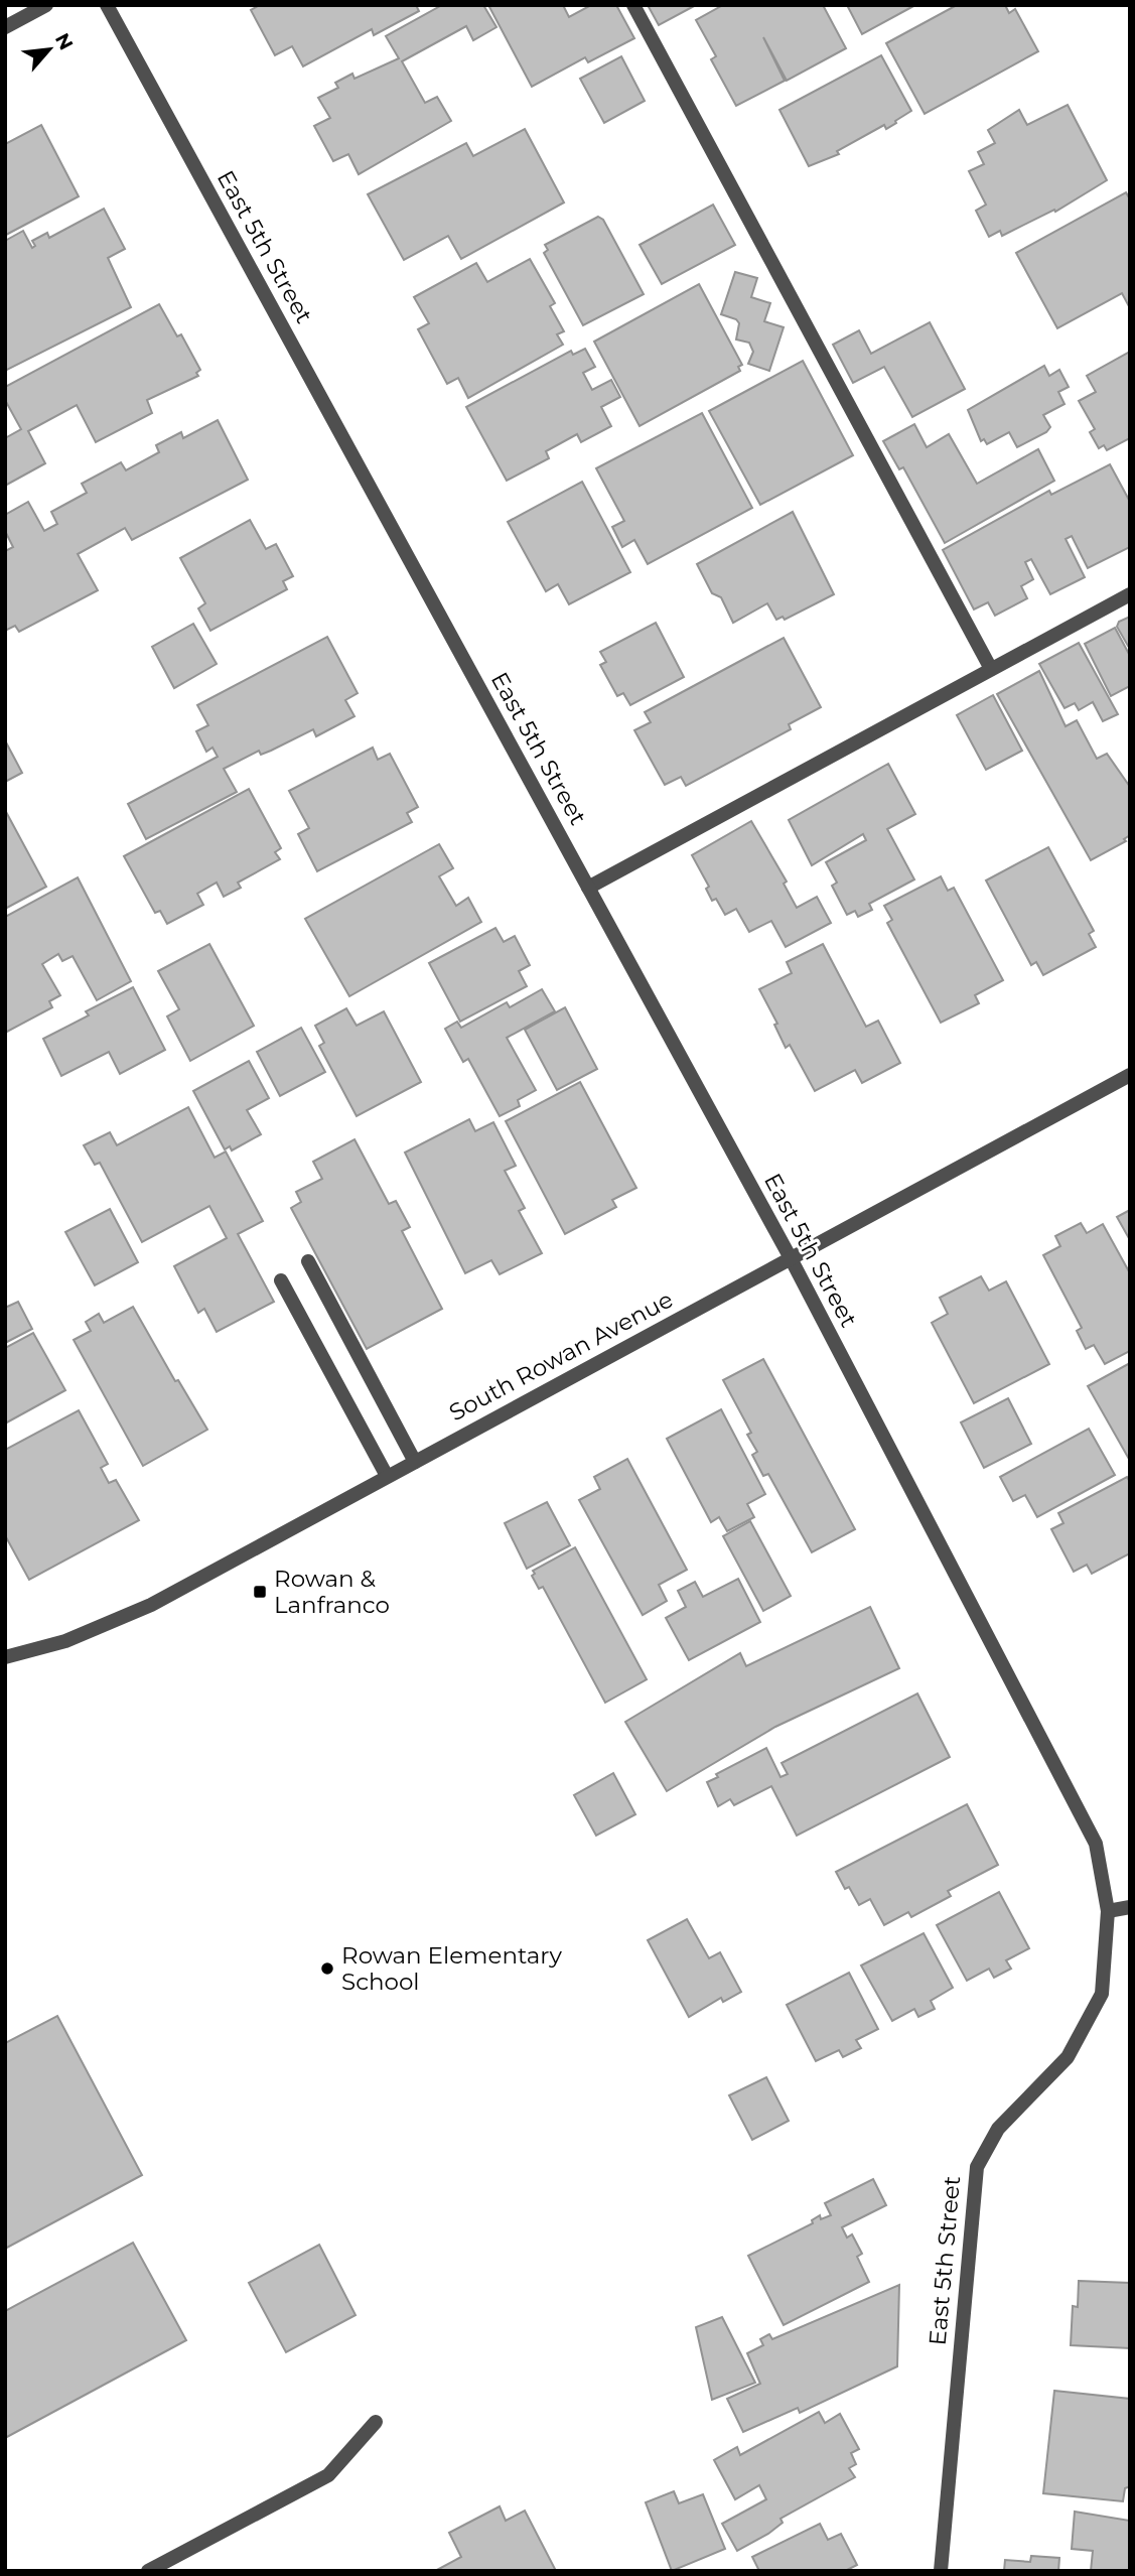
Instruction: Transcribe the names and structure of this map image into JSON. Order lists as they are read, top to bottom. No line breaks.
{"streets":{"street":["East 5th Street","South Rowan Avenue"]},"crossings":[["East 5th Street","South Rowan Avenue"]],"places":{"transit":["Rowan & Lanfranco"],"other":["Rowan Elementary School"]},"north":"top right"}
